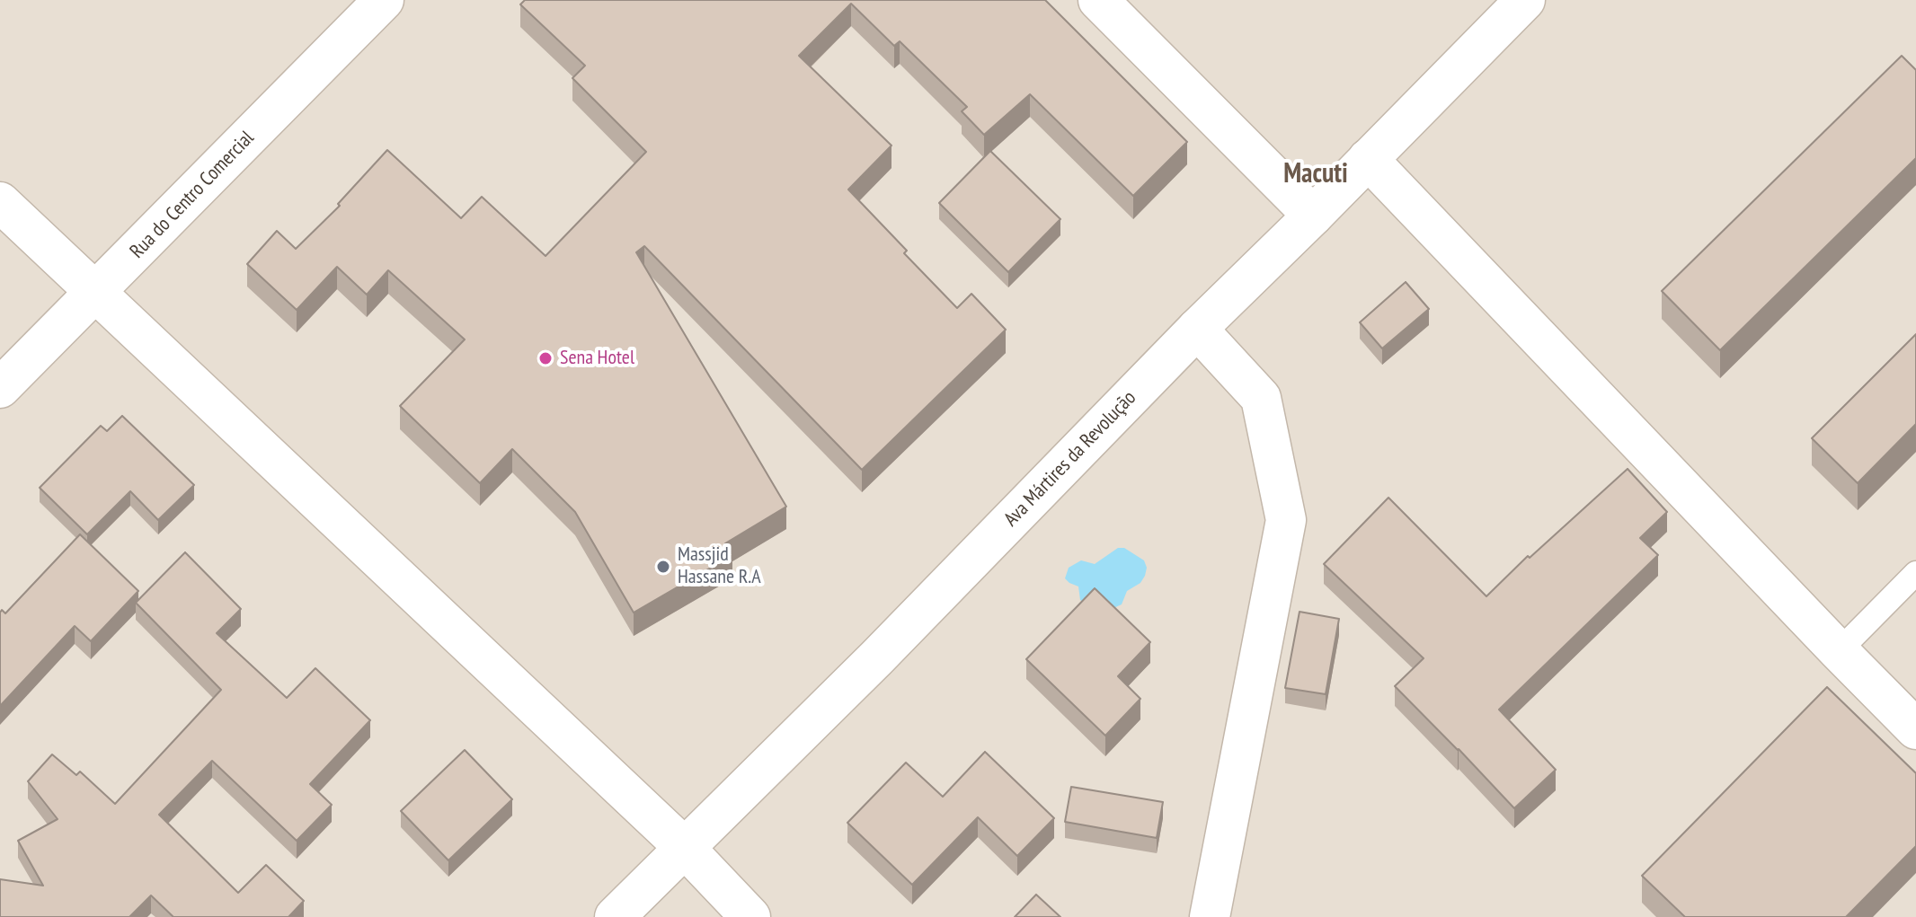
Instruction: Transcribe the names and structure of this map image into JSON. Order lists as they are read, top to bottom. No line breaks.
{"streets":{"street":["Rua do Centro Comercial","Ava Mártires da Revolução"]},"districts":["Macuti"],"places":["Sena Hotel","Massjid Hassane R.A"]}
